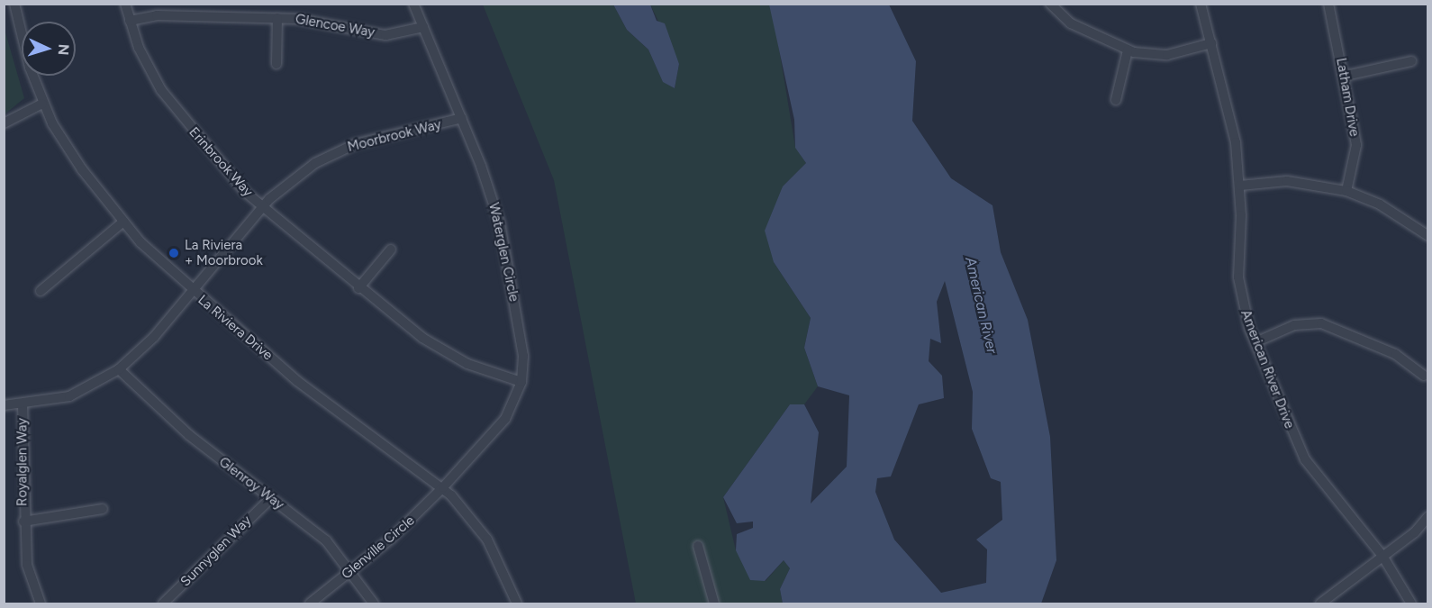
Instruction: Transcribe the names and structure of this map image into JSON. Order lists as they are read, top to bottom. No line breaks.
{"streets":{"street":["Glencoe Way","Latham Drive","Moorbrook Way","Erinbrook Way","Waterglen Circle","La Riviera Drive","American River Drive","Royalglen Way","Glenroy Way","Glenville Circle","Sunnyglen Way"]},"crossings":[["Glencoe Way","Erinbrook Way"],["Glencoe Way","Waterglen Circle"],["Moorbrook Way","Erinbrook Way"],["Moorbrook Way","Waterglen Circle"],["Moorbrook Way","La Riviera Drive"],["Erinbrook Way","Waterglen Circle"],["Waterglen Circle","La Riviera Drive"],["Waterglen Circle","Glenville Circle"],["La Riviera Drive","Glenville Circle"],["Glenroy Way","Glenville Circle"],["Glenroy Way","Sunnyglen Way"]],"water":["American River"],"places":["La Riviera + Moorbrook"],"north":"right"}
